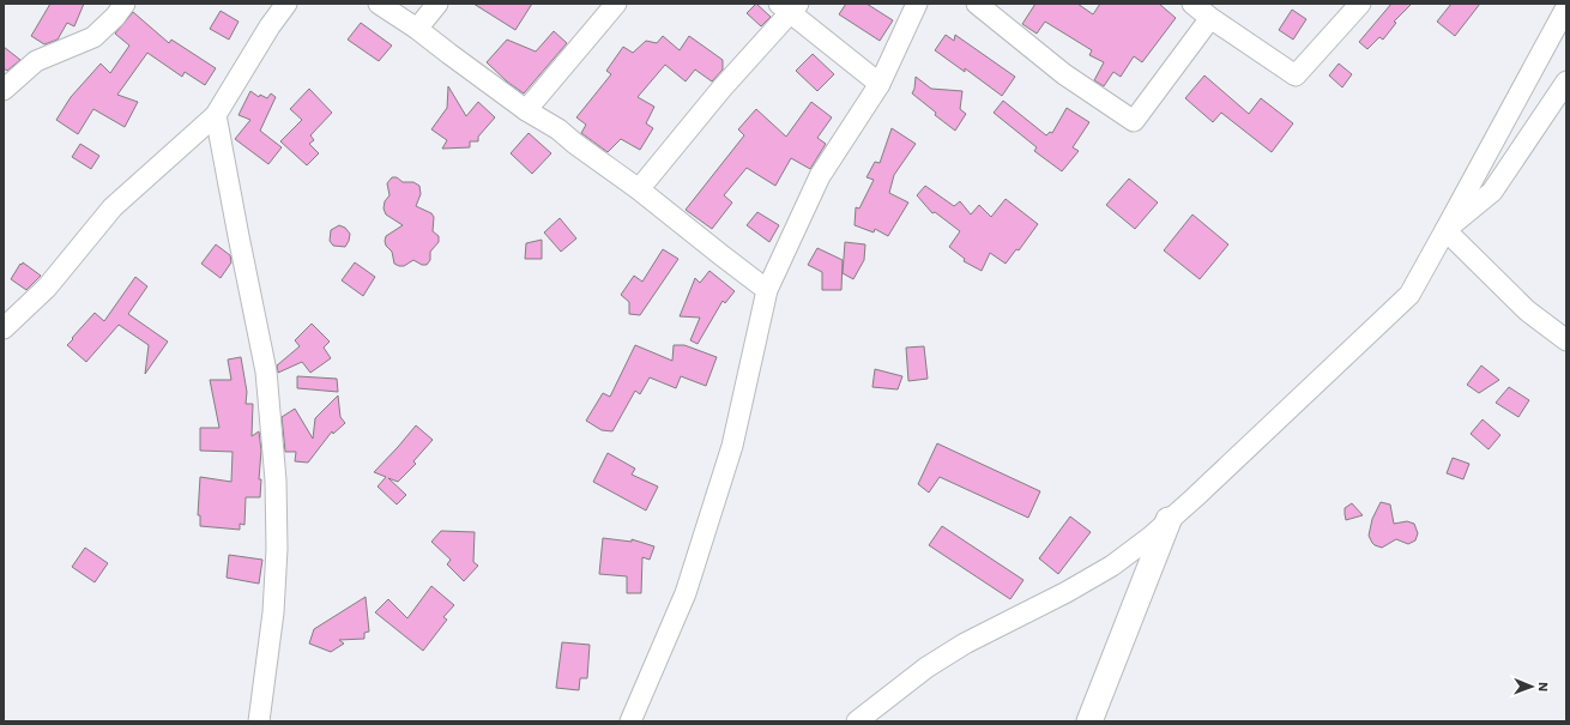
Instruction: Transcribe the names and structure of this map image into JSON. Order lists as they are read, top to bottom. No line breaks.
{"north":"right"}
